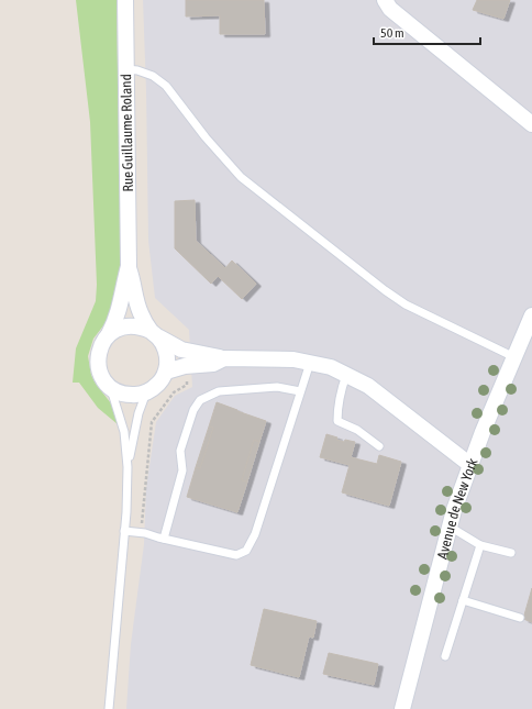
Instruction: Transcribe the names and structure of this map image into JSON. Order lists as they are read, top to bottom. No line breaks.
{"streets":{"street":["Rue Guillaume Roland","Avenue de New York"]},"scale_bar":"50 m"}
